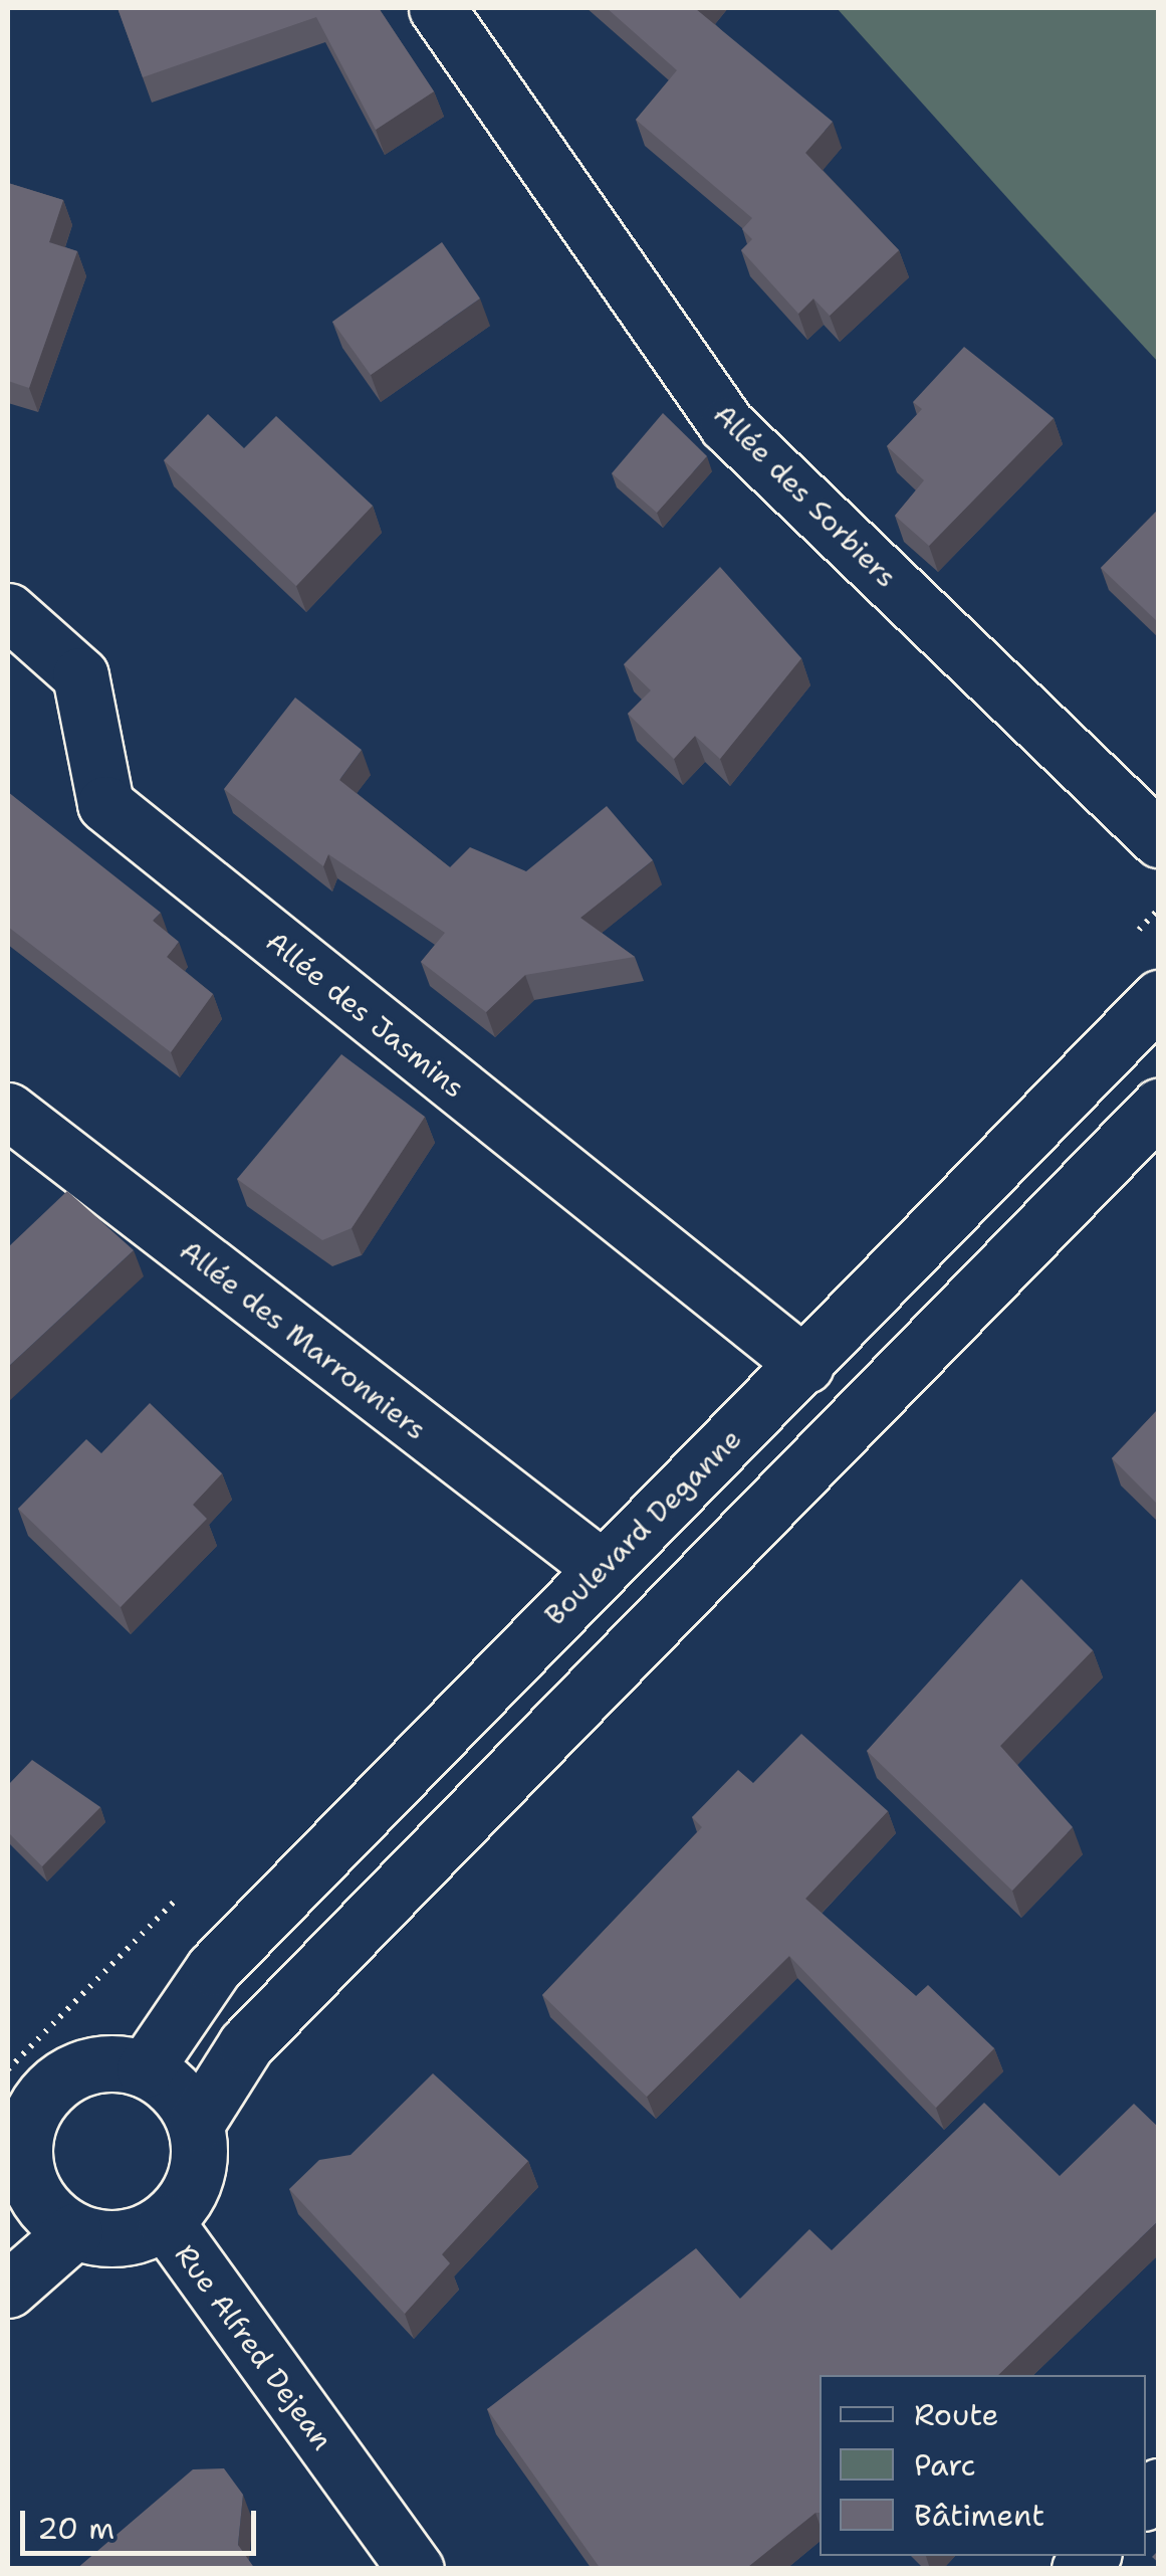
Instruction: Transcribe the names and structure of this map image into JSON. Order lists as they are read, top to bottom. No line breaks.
{"streets":{"street":["Allée des Sorbiers","Allée des Jasmins","Allée des Marronniers","Boulevard Deganne","Rue Alfred Dejean"]},"crossings":[["Allée des Jasmins","Boulevard Deganne"],["Allée des Marronniers","Boulevard Deganne"],["Boulevard Deganne","Rue Alfred Dejean"]],"legend":["Route","Parc","Bâtiment"],"scale_bar":"20 m"}
